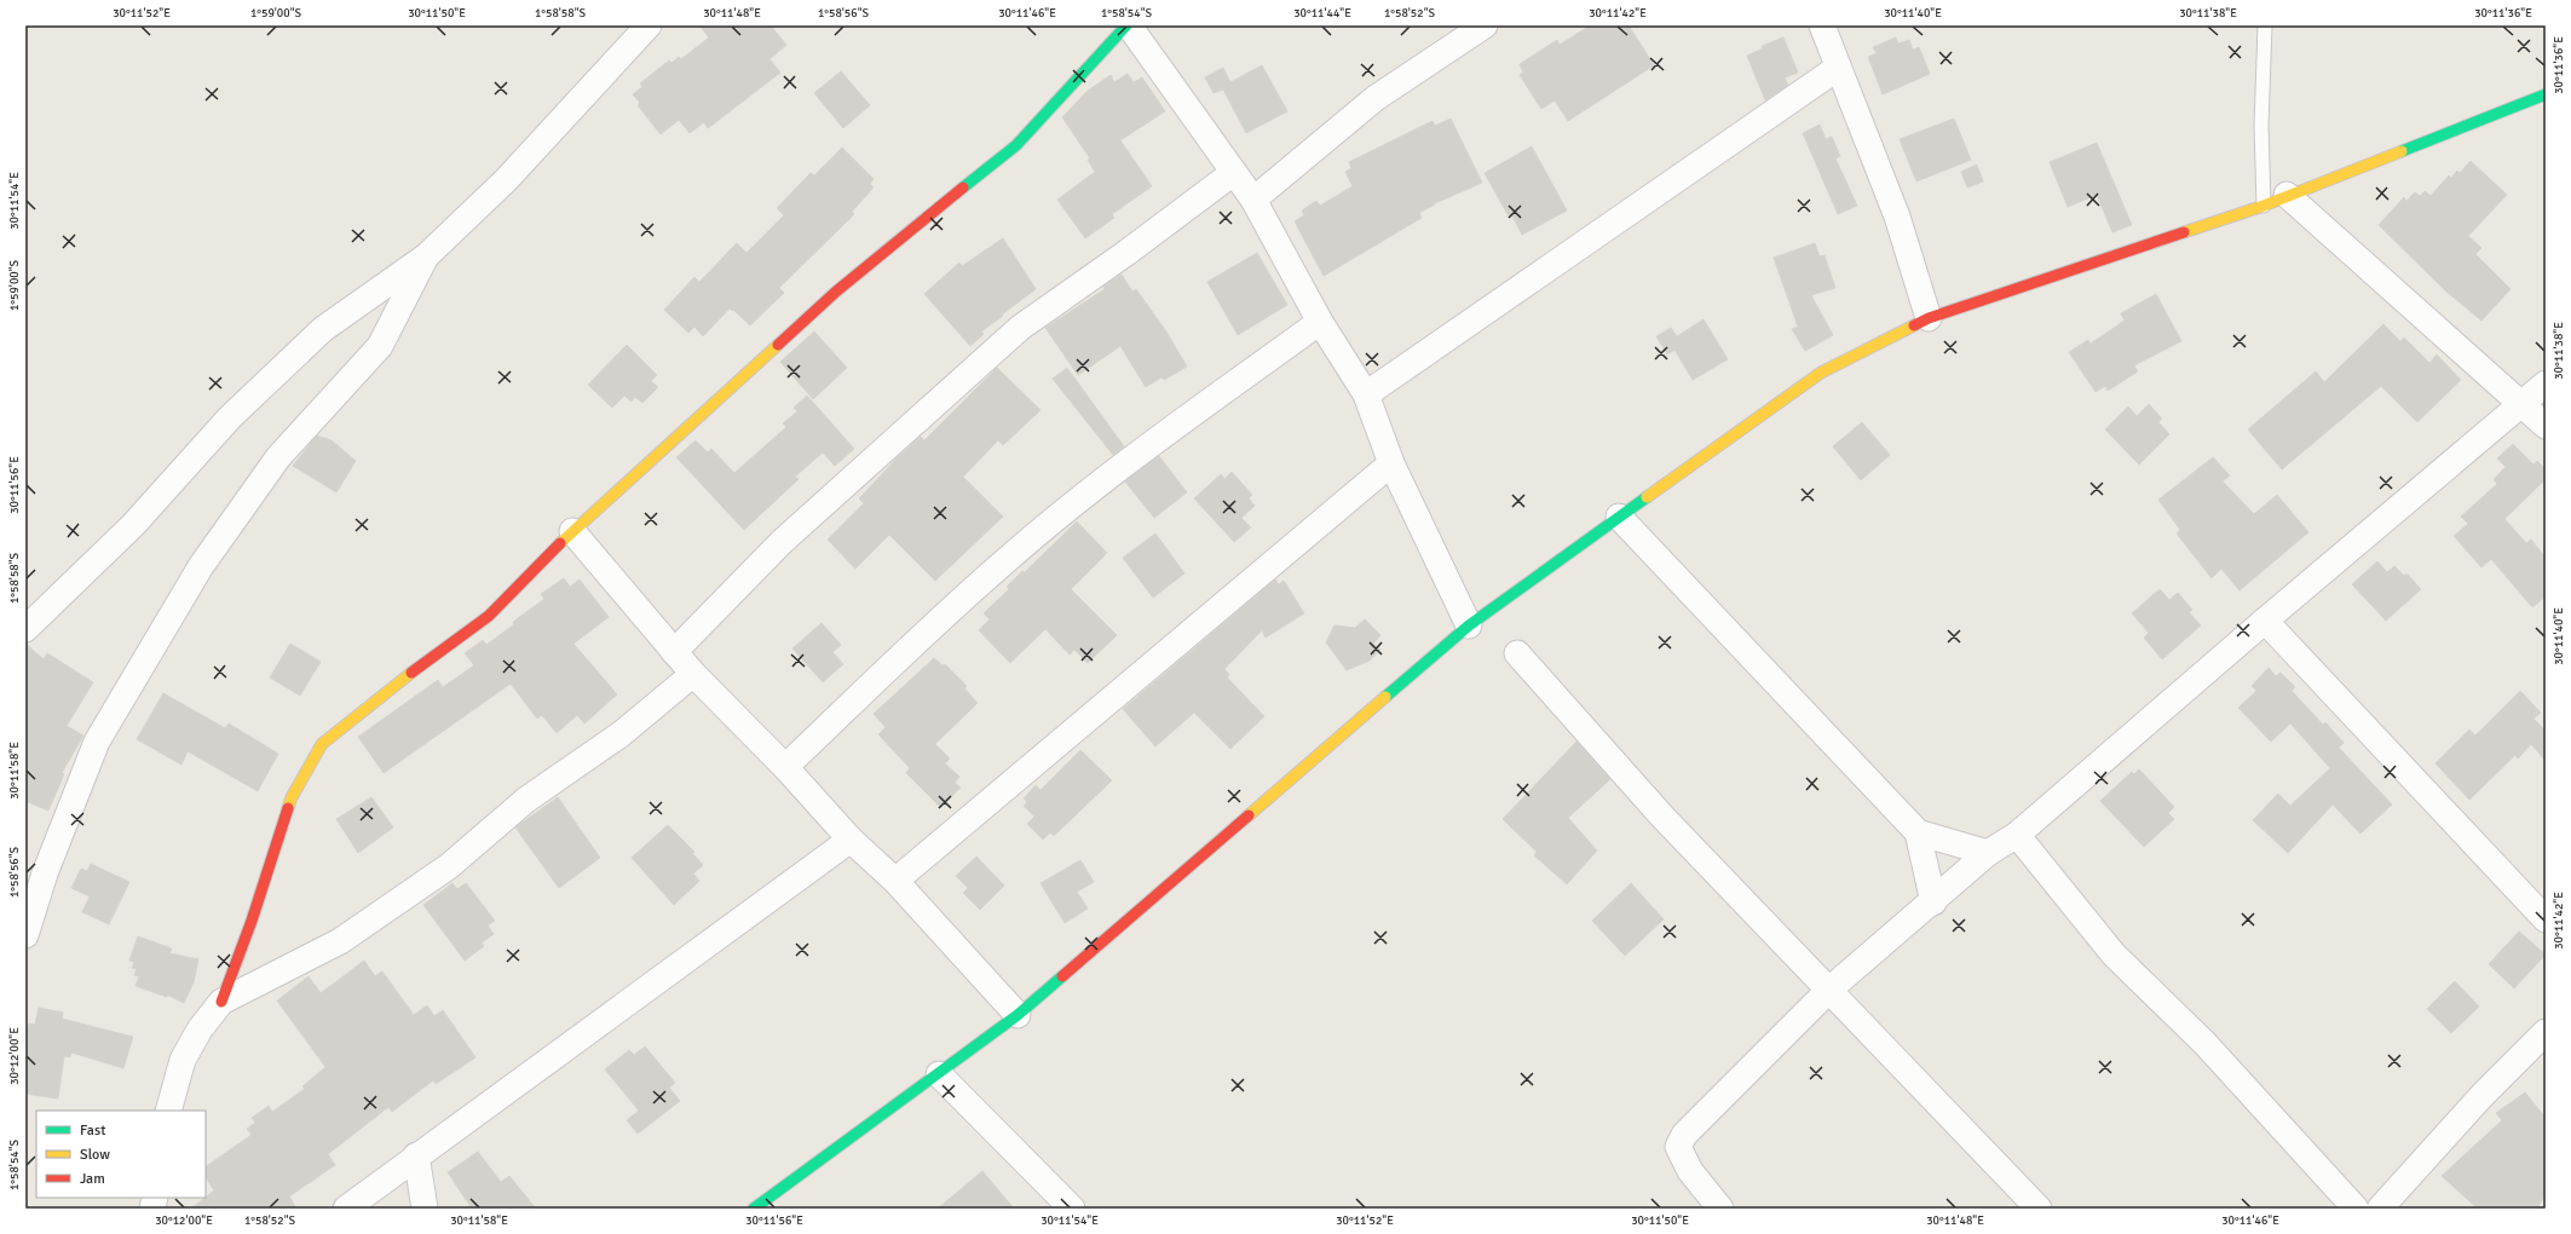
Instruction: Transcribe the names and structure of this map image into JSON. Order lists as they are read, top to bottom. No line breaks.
{"legend":["Fast","Slow","Jam"],"coordinates":["30°11'52\"E","1°59'00\"S","30°11'50\"E","1°58'58\"S","30°11'48\"E","1°58'56\"S","30°11'46\"E","1°58'54\"S","30°11'44\"E","1°58'52\"S","30°11'42\"E","30°11'40\"E","30°11'38\"E","30°11'36\"E","30°11'54\"E","30°11'56\"E","30°11'58\"E","30°12'00\"E"]}
